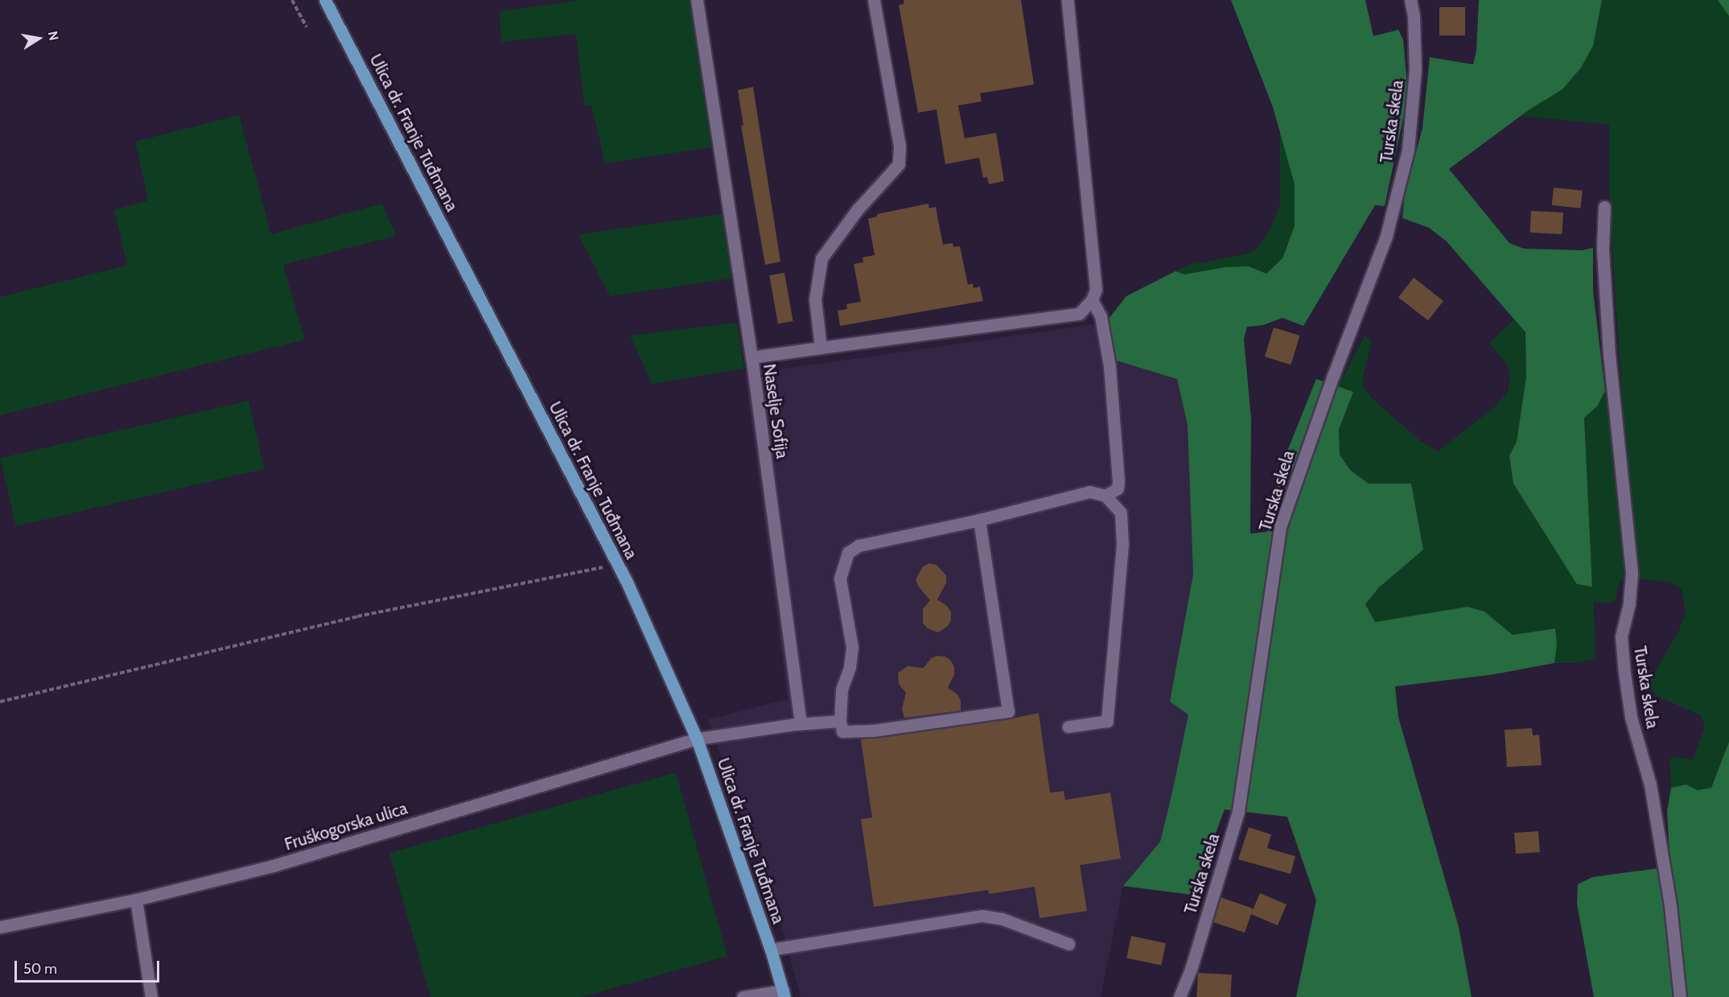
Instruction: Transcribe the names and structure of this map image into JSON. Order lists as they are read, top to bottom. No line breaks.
{"streets":{"main road":["Ulica dr. Franje Tuđmana"],"street":["Turska skela","Naselje Sofija","Fruškogorska ulica"]},"crossings":[["Ulica dr. Franje Tuđmana","Fruškogorska ulica"]],"scale_bar":"50 m","north":"right"}
